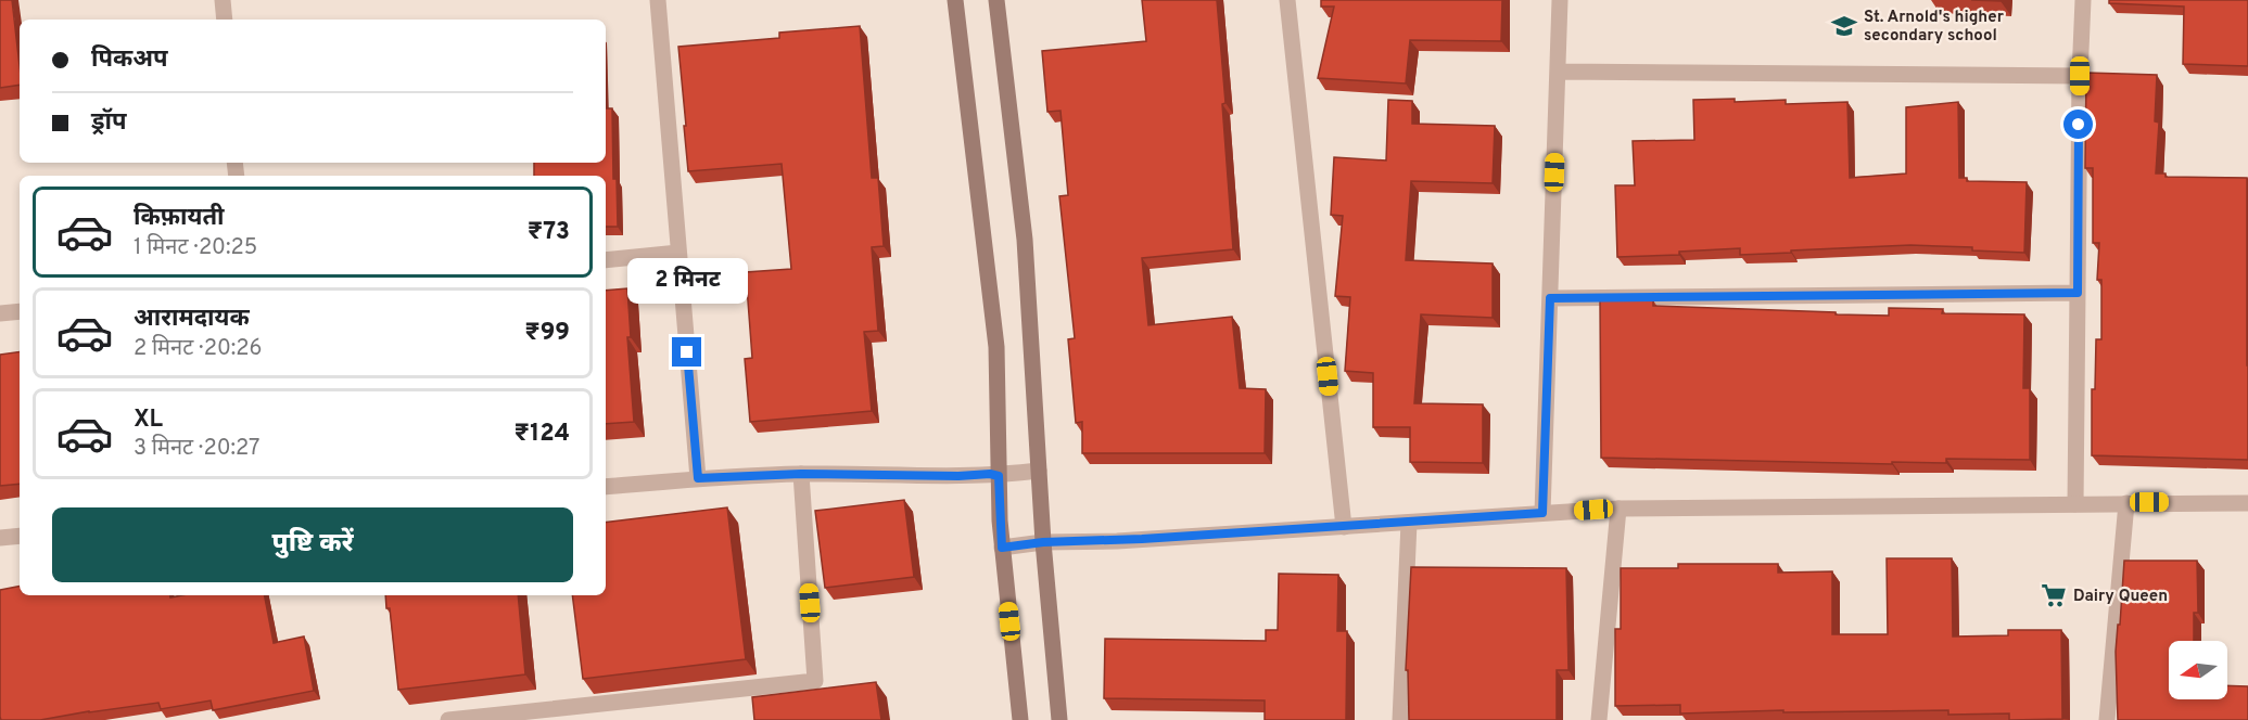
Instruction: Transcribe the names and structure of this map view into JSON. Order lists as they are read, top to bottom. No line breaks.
{"places":{"school or university":["St. Arnold's higher secondary school"],"supermarket":["Dairy Queen"]},"north":"left","page":{"banner":["पिकअप","ड्रॉप"],"list":[{"name":"किफ़ायती","note":"1 मिनट · 20:25","value":"₹73"},{"name":"आरामदायक","note":"2 मिनट · 20:26","value":"₹99"},{"name":"XL","note":"3 मिनट · 20:27","value":"₹124"}],"bubble":"2 मिनट","buttons":"पुष्टि करें"}}
